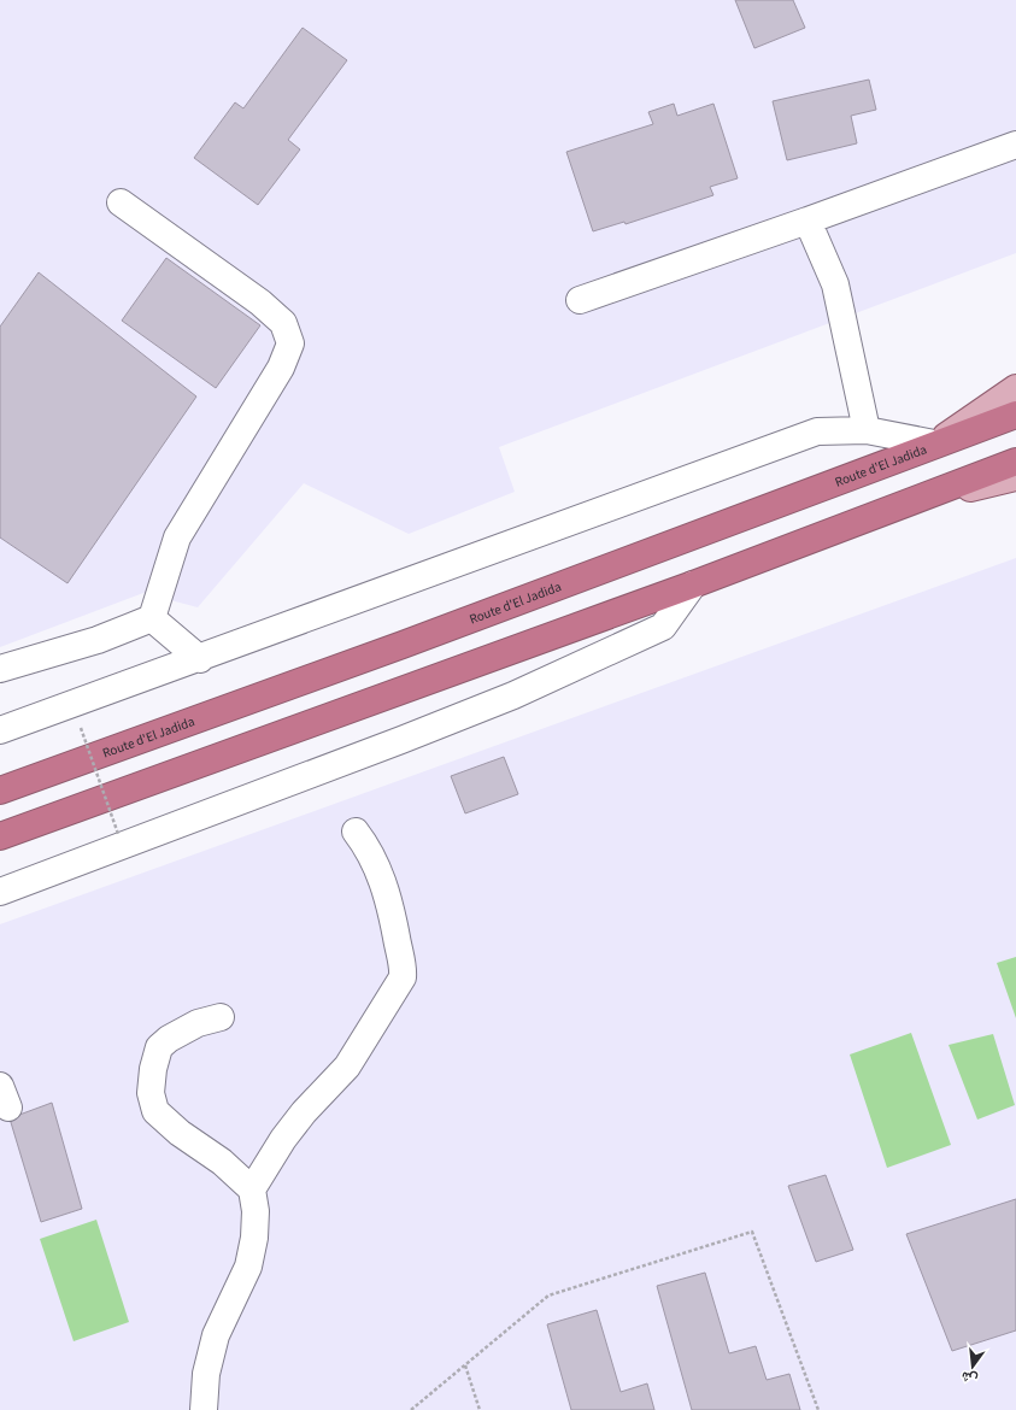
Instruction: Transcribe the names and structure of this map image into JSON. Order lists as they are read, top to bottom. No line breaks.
{"streets":{"highway":["Route d'El Jadida"]},"north":"bottom"}
